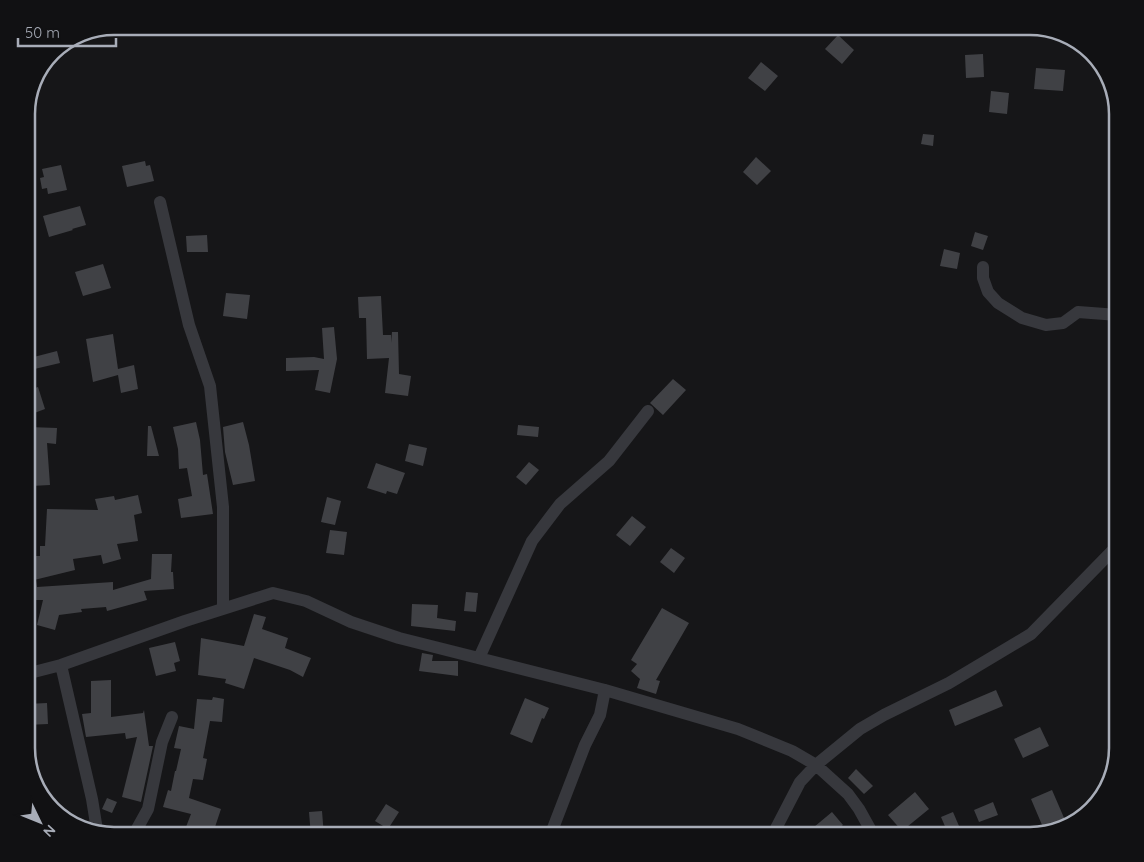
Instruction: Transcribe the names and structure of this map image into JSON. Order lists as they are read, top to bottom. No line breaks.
{"scale_bar":"50 m","north":"bottom right"}
